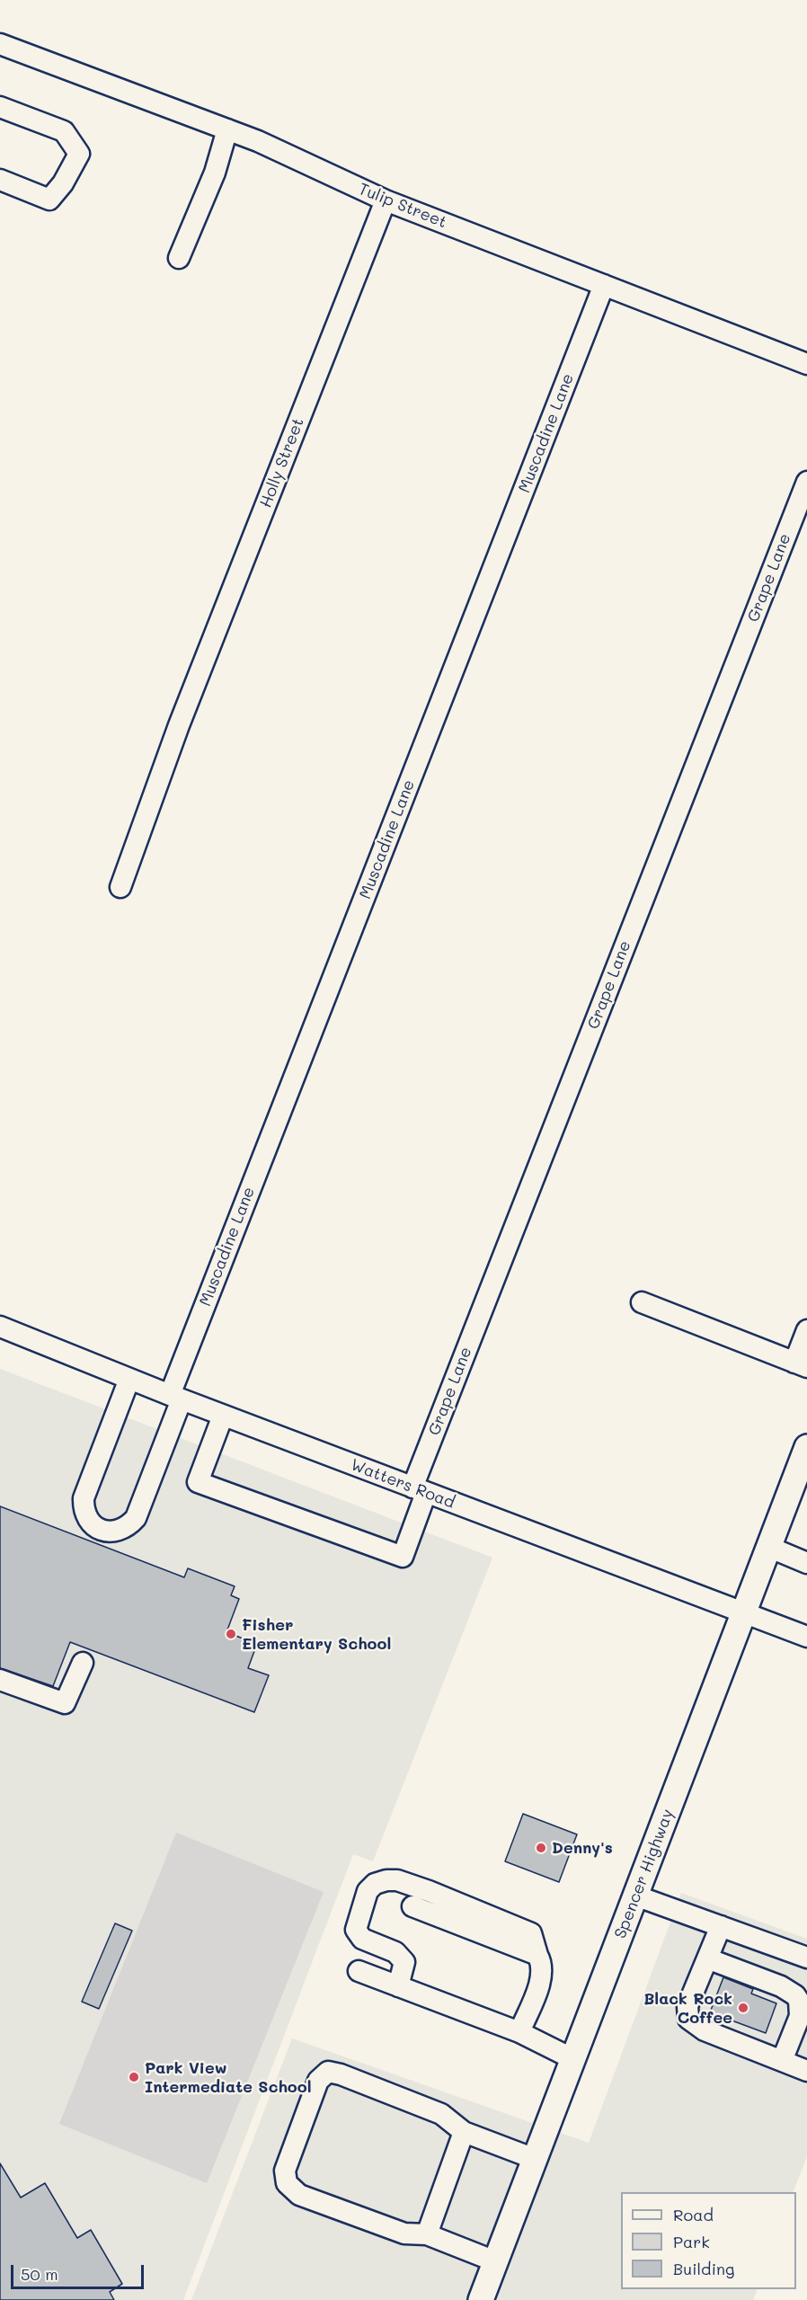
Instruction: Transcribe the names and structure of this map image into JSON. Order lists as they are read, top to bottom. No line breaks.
{"streets":{"main road":["Spencer Highway"],"street":["Tulip Street","Muscadine Lane","Holly Street","Grape Lane","Watters Road"]},"crossings":[["Tulip Street","Muscadine Lane"],["Tulip Street","Holly Street"],["Muscadine Lane","Watters Road"],["Grape Lane","Watters Road"],["Watters Road","Spencer Highway"]],"places":["Fisher Elementary School","Denny's","Black Rock Coffee","Park View Intermediate School"],"legend":["Road","Park","Building"],"scale_bar":"50 m"}
